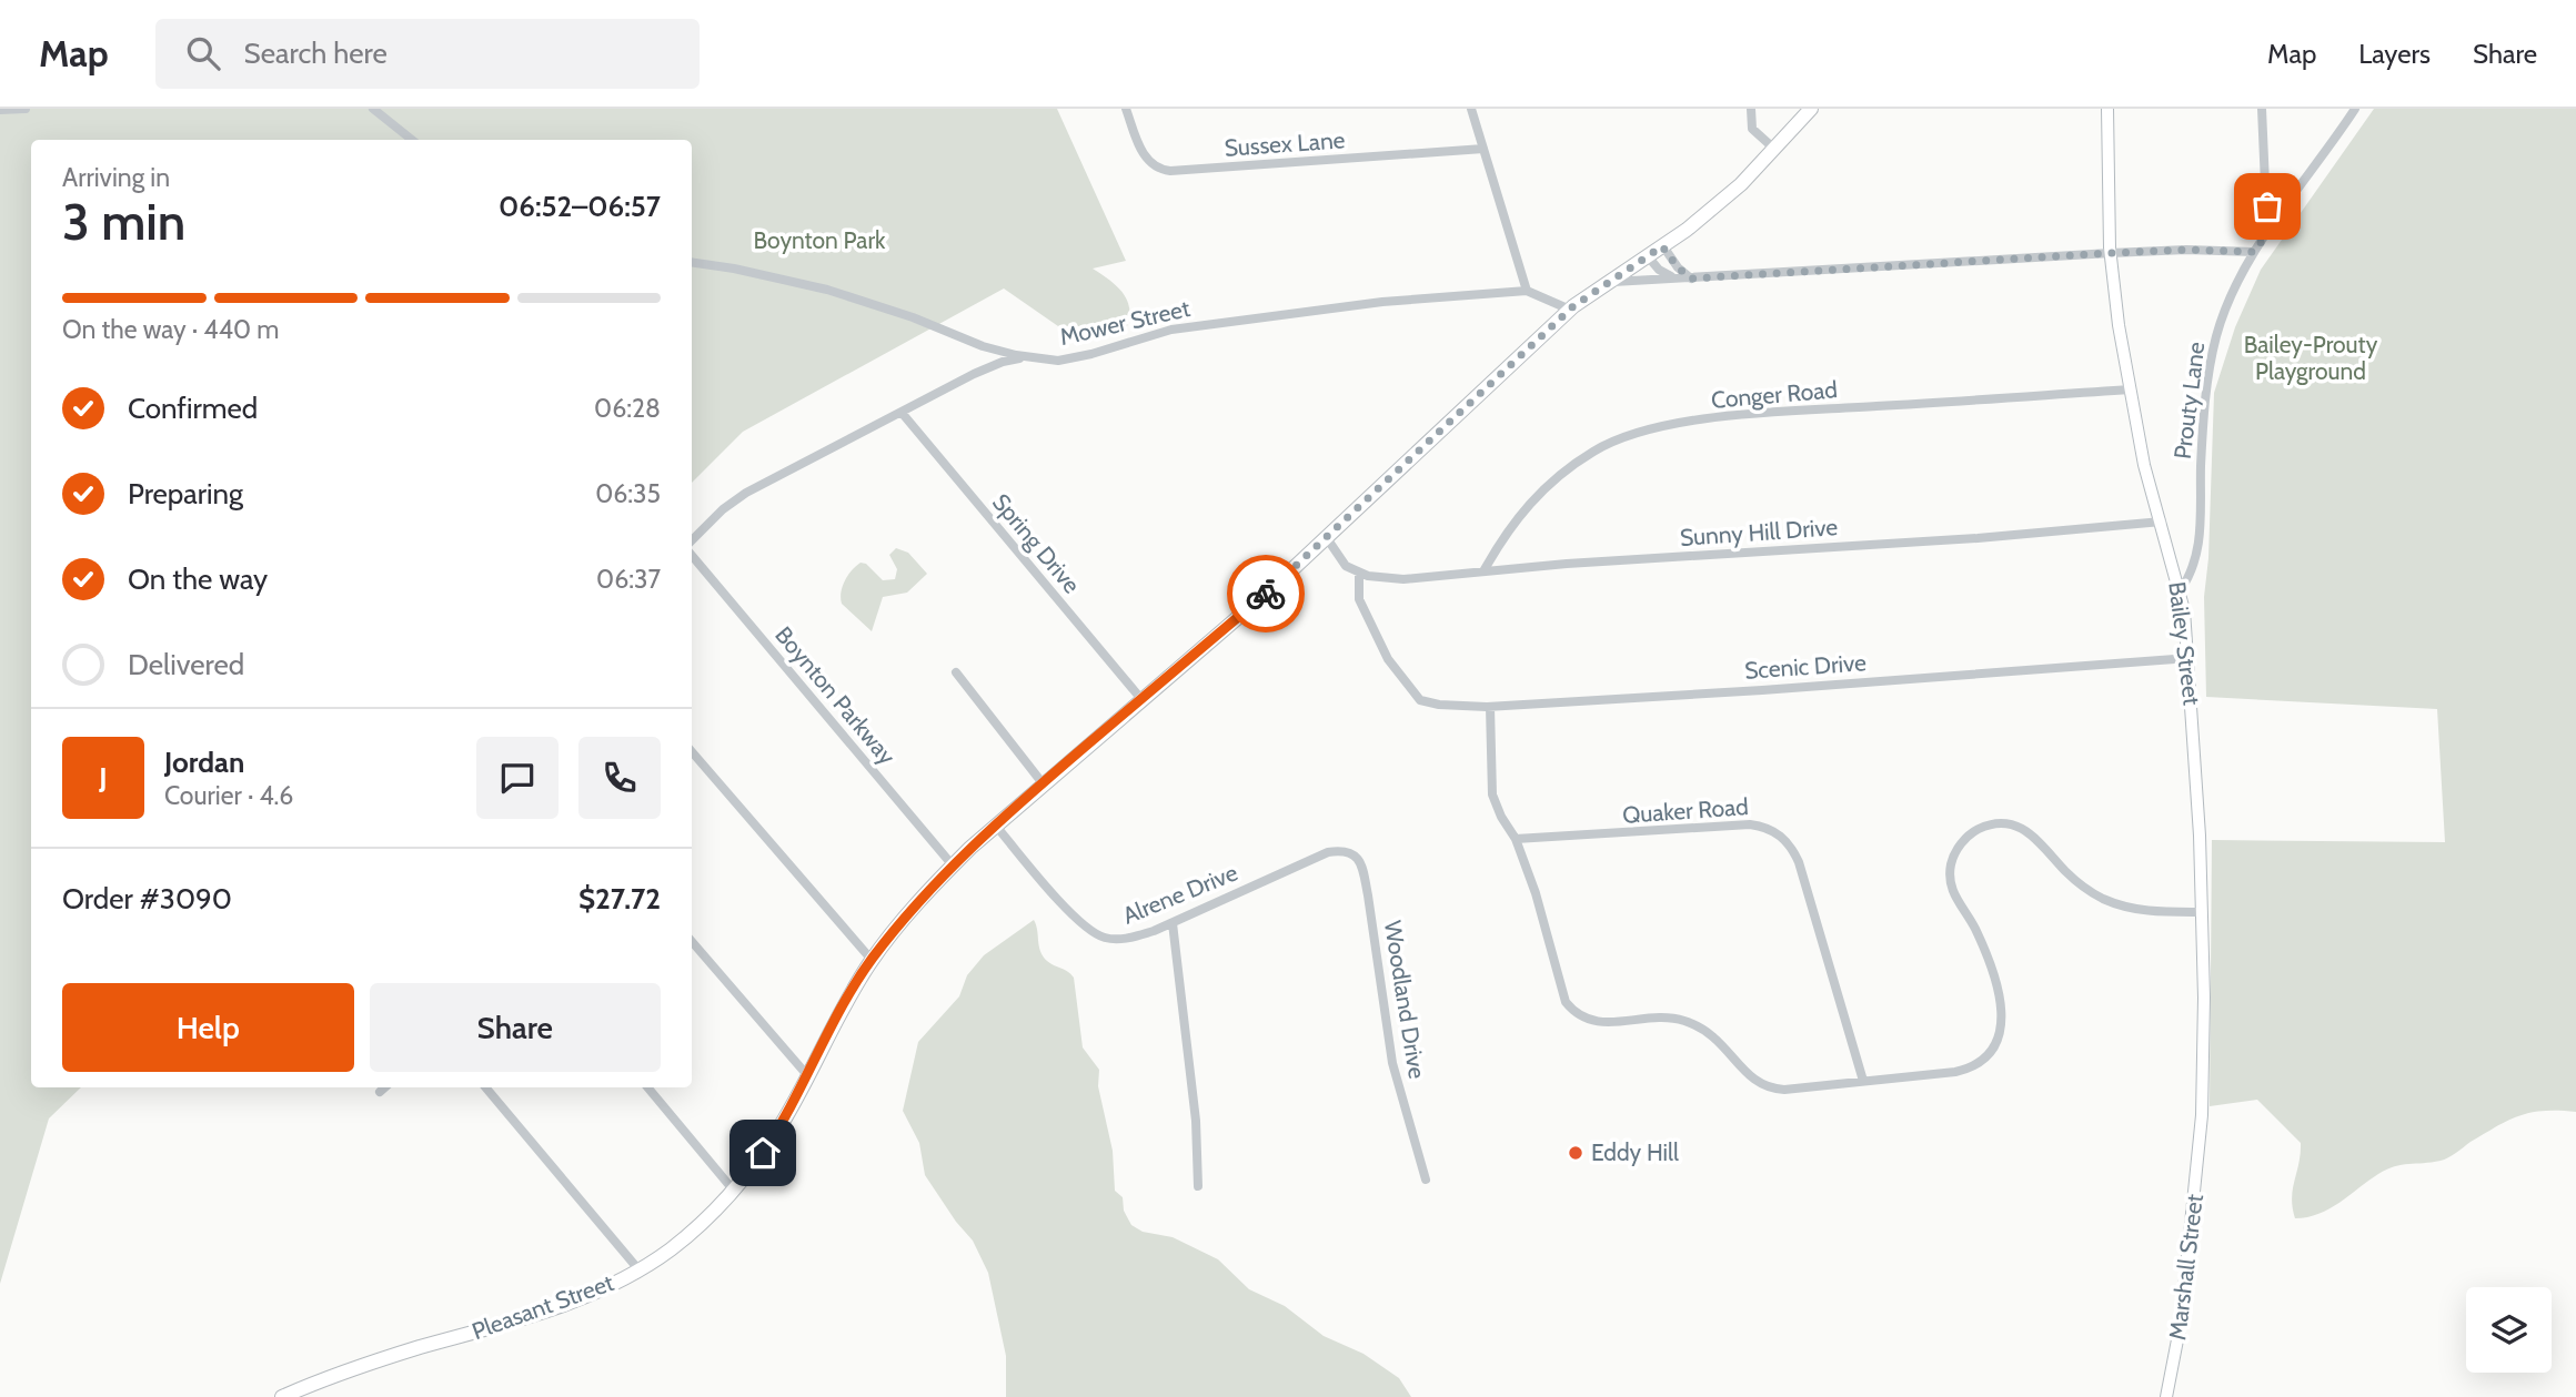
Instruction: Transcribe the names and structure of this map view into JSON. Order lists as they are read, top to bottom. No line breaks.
{"streets":{"main road":["Pleasant Street"],"street":["Sussex Lane","Mower Street","Conger Road","Prouty Lane","Sunny Hill Drive","Spring Drive","Bailey Street","Scenic Drive","Boynton Parkway","Quaker Road","Alrene Drive","Woodland Drive","Marshall Street"]},"crossings":[["Mower Street","Spring Drive"],["Mower Street","Pleasant Street"],["Conger Road","Sunny Hill Drive"],["Conger Road","Bailey Street"],["Prouty Lane","Bailey Street"],["Sunny Hill Drive","Bailey Street"],["Sunny Hill Drive","Scenic Drive"],["Spring Drive","Pleasant Street"],["Bailey Street","Scenic Drive"],["Bailey Street","Marshall Street"],["Boynton Parkway","Pleasant Street"],["Alrene Drive","Woodland Drive"],["Alrene Drive","Pleasant Street"]],"parks":["Boynton Park","Bailey-Prouty Playground"],"places":["Eddy Hill"],"page":{"header":"Map","search":"Search here","nav":["Map","Layers","Share"],"heading":["3 min","Arriving in","06:52–06:57"],"panel":["Jordan","Courier · 4.6","Order #3090","$27.72"],"bar":"On the way · 440 m","list":[["Confirmed","06:28"],["Preparing","06:35"],["On the way","06:37"],"Delivered"],"round":"J","buttons":["Help","Share"]}}
